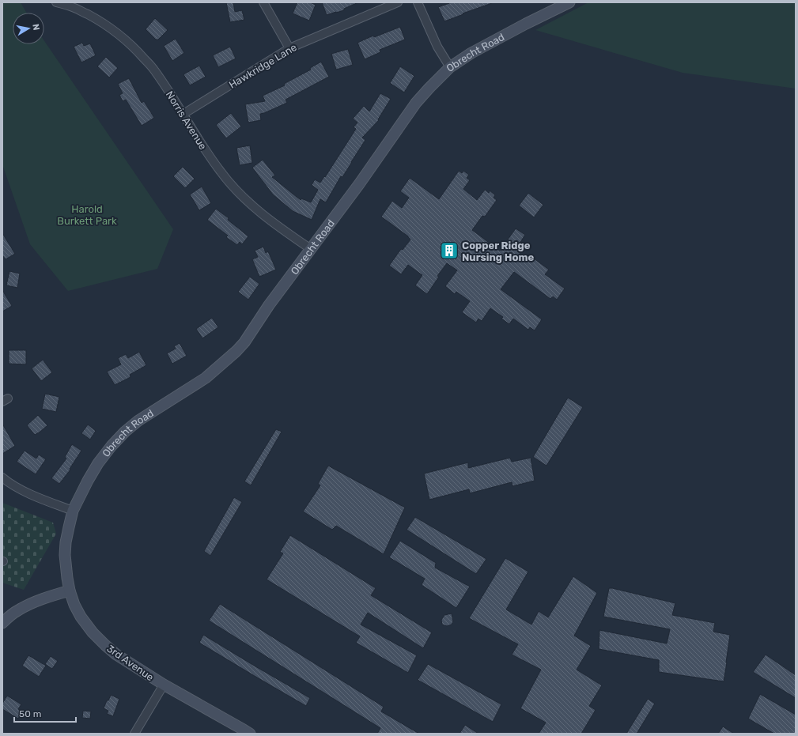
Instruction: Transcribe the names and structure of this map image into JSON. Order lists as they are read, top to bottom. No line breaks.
{"streets":{"street":["Obrecht Road","Hawkridge Lane","Norris Avenue","3rd Avenue"]},"crossings":[["Obrecht Road","Norris Avenue"],["Obrecht Road","3rd Avenue"],["Hawkridge Lane","Norris Avenue"]],"parks":["Harold Burkett Park"],"places":{"building":["Copper Ridge Nursing Home"]},"scale_bar":"50 m","north":"right"}
